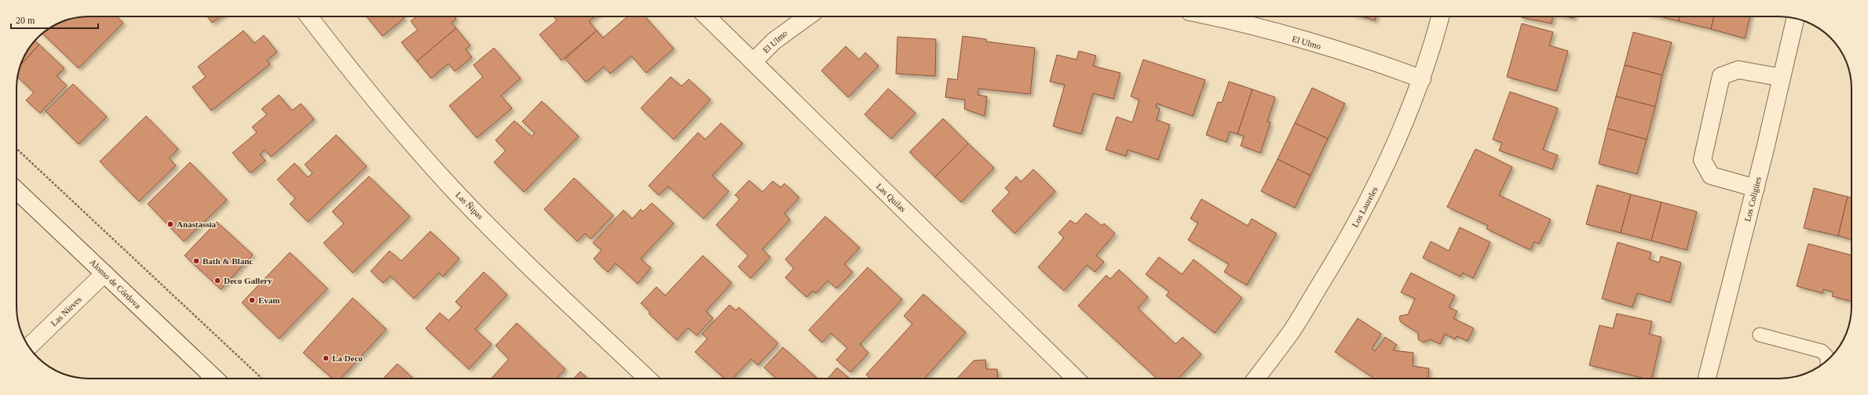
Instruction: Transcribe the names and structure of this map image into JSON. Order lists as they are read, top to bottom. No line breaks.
{"streets":{"street":["El Ulmo","Las Quilas","Los Coligües","Las Ñipas","Los Laureles","Alonso de Córdova","Las Nieves"]},"crossings":[["El Ulmo","Las Quilas"],["El Ulmo","Los Laureles"],["Alonso de Córdova","Las Nieves"]],"places":["Anastassia","Bath & Blanc","Deco Gallery","Evam","La Deco"],"scale_bar":"20 m"}
